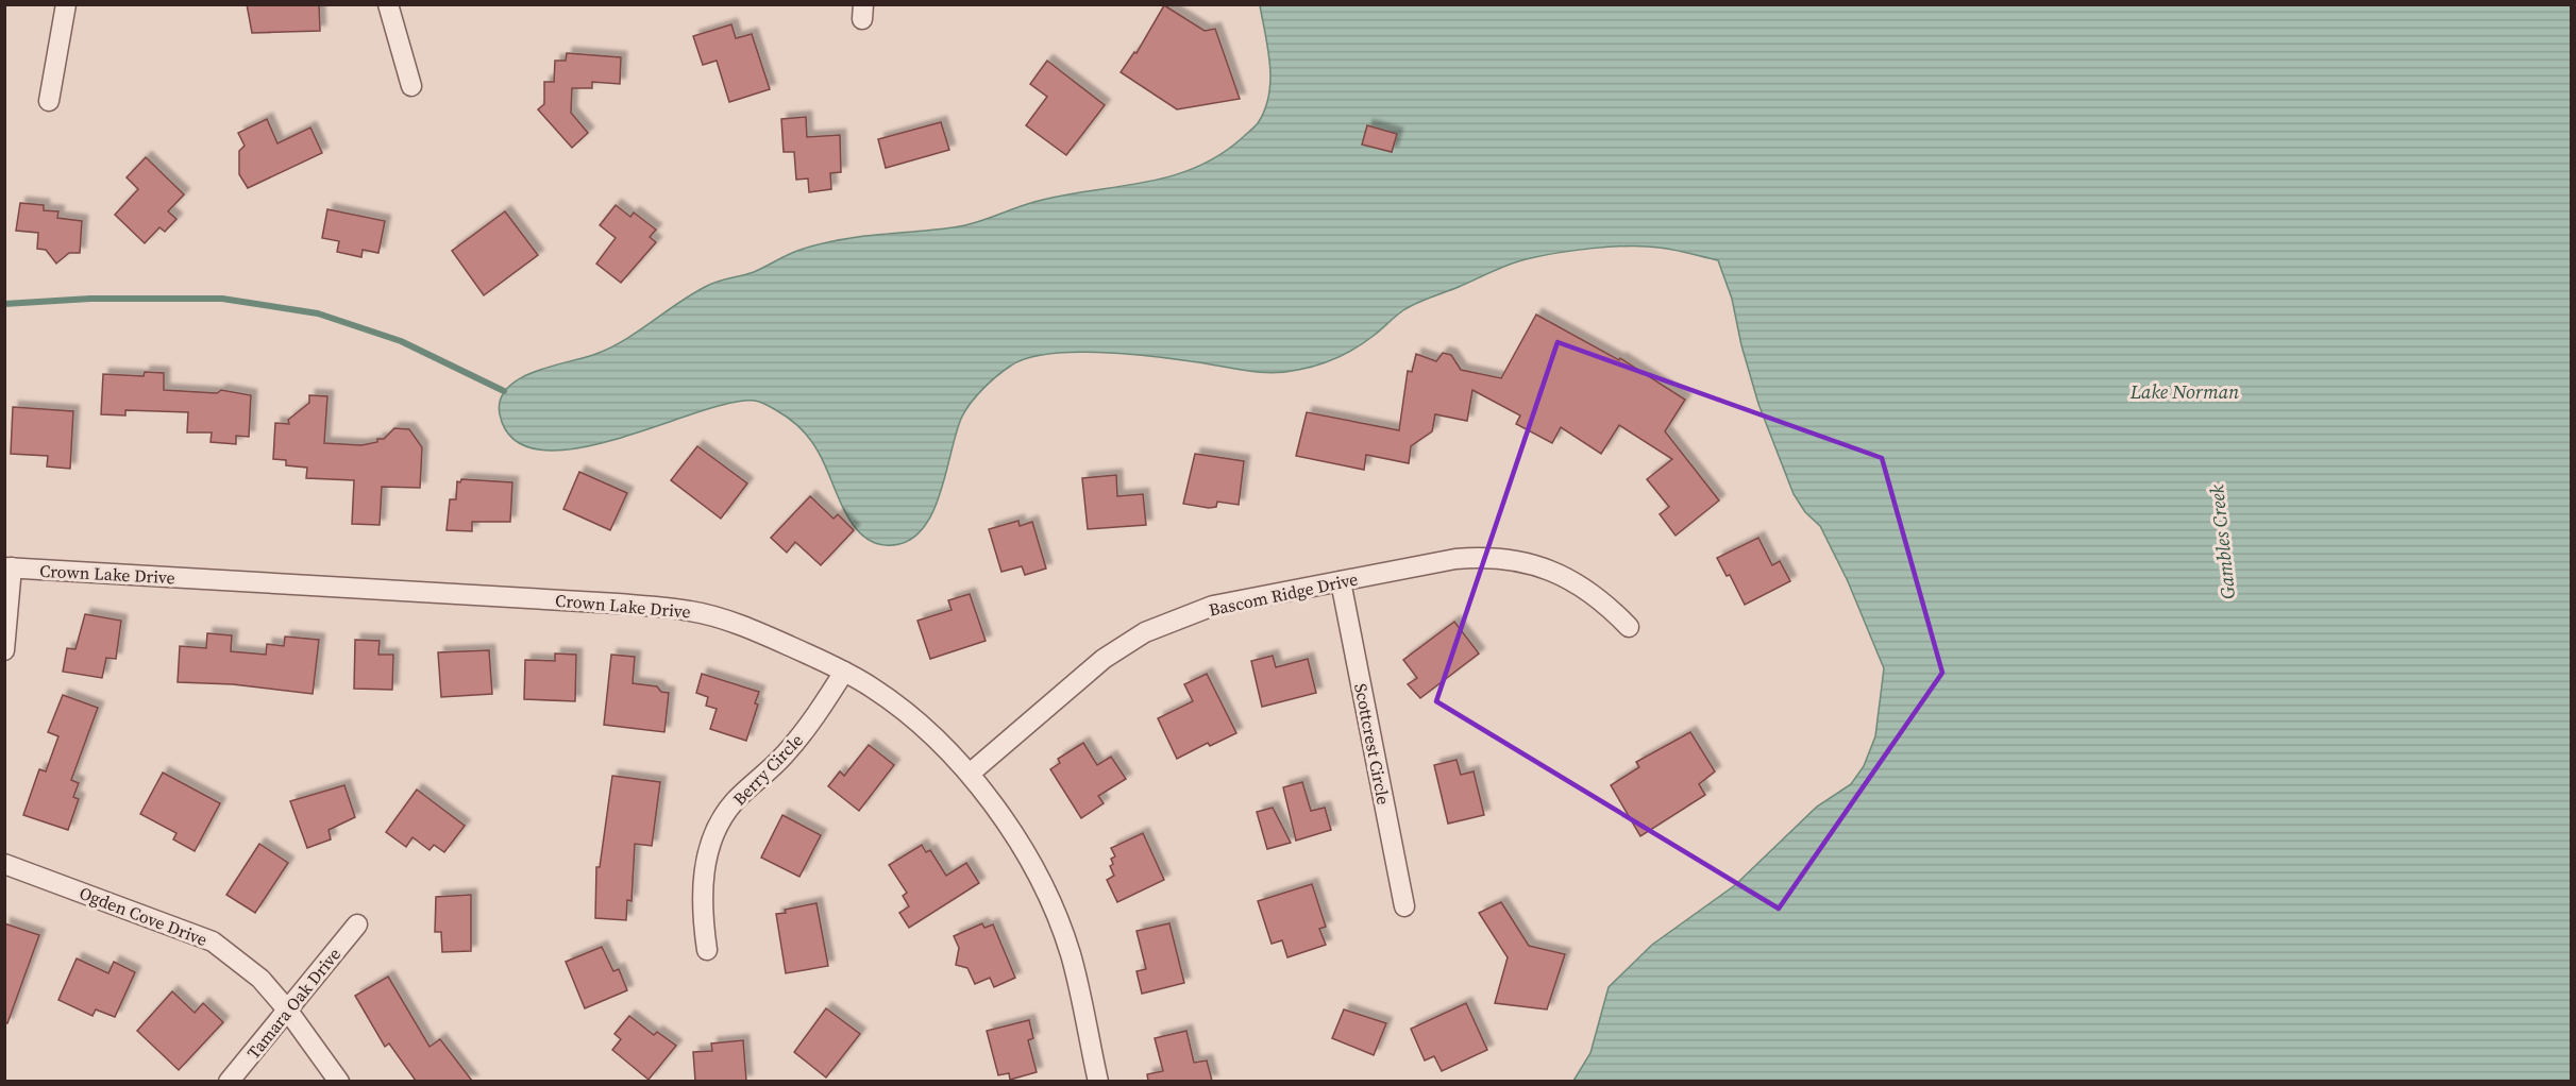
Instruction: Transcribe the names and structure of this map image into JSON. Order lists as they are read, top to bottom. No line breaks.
{"streets":{"street":["Crown Lake Drive","Bascom Ridge Drive","Scottcrest Circle","Berry Circle","Ogden Cove Drive","Tamara Oak Drive"]},"crossings":[["Crown Lake Drive","Bascom Ridge Drive"],["Crown Lake Drive","Berry Circle"],["Bascom Ridge Drive","Scottcrest Circle"],["Ogden Cove Drive","Tamara Oak Drive"]],"water":["Lake Norman","Gambles Creek"]}
